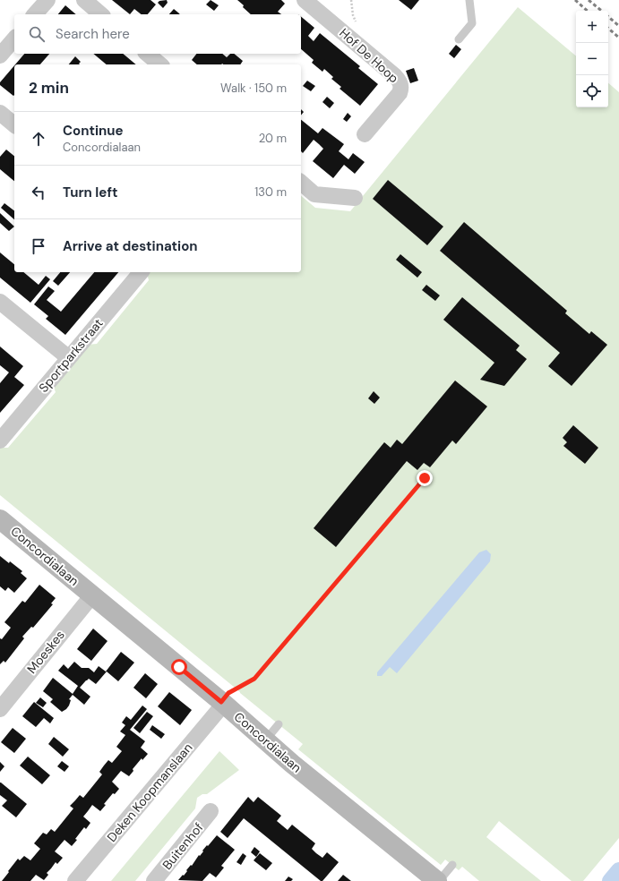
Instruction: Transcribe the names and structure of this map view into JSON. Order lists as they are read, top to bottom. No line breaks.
{"streets":{"street":["Hof De Hoop","Sportparkstraat","Concordialaan","Moeskes","Deken Koopmanslaan","Buitenhof"]},"crossings":[["Concordialaan","Moeskes"],["Concordialaan","Deken Koopmanslaan"]],"page":{"map_buttons":["+","−"],"search":"Search here","heading":["2 min","Walk · 150 m"],"list":[["Continue","Concordialaan","20 m"],["Turn left","130 m"],"Arrive at destination"]}}
